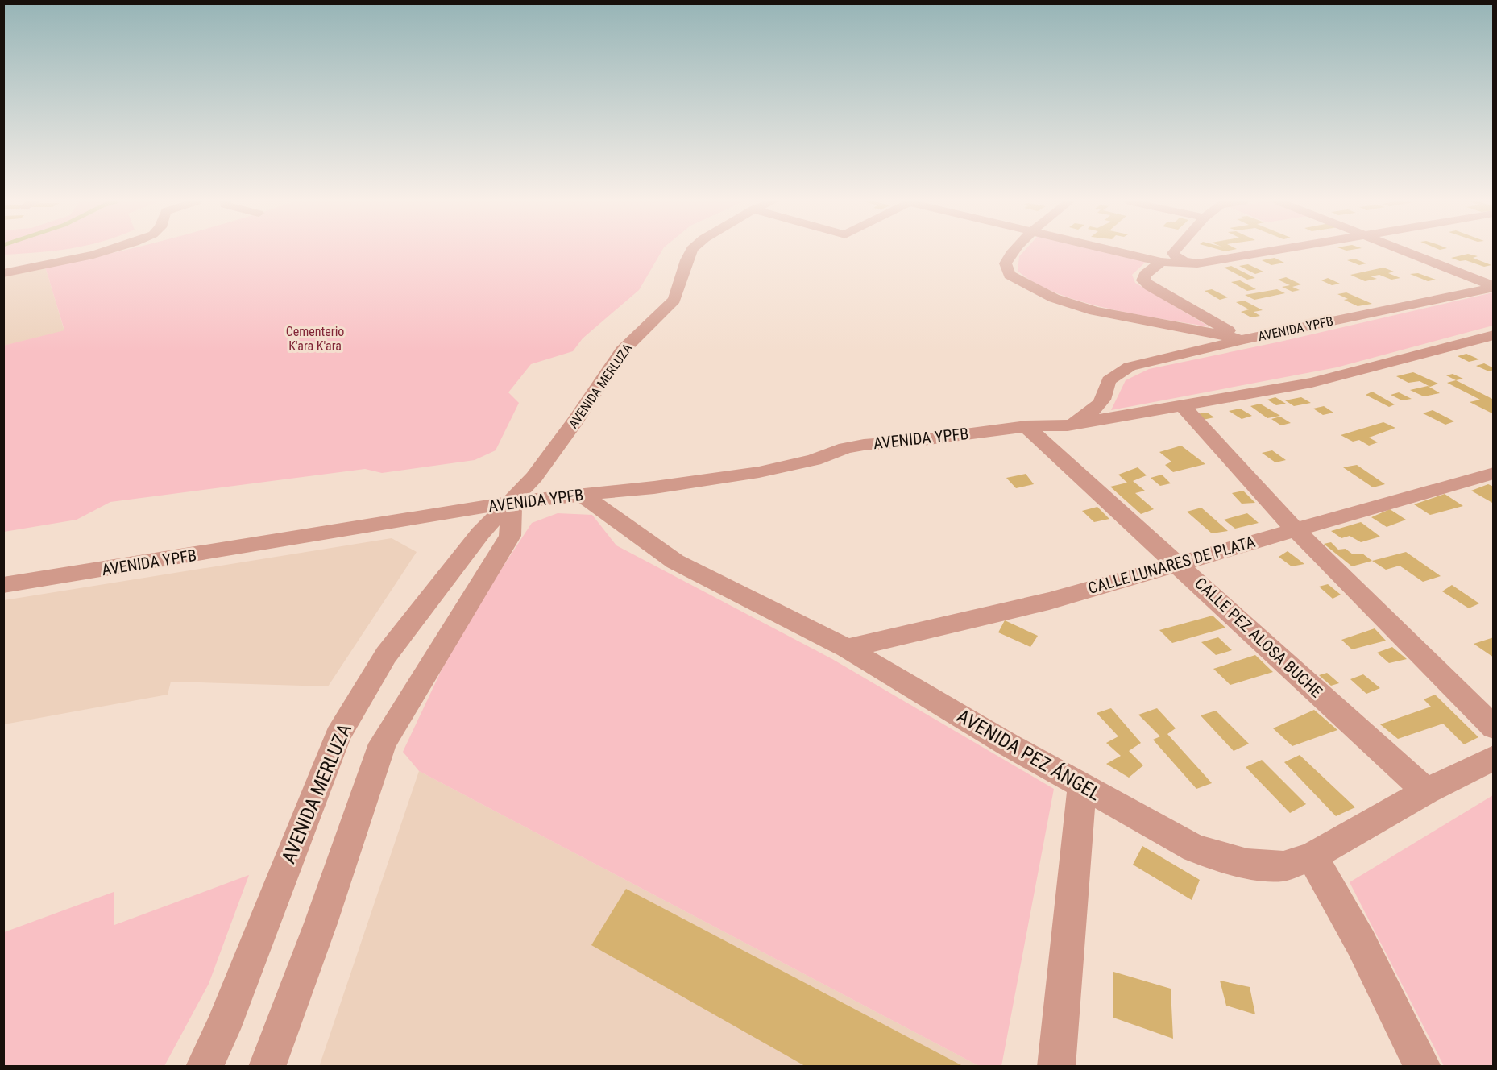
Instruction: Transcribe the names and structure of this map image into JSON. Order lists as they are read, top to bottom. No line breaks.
{"streets":{"street":["AVENIDA YPFB","AVENIDA MERLUZA","CALLE LUNARES DE PLATA","CALLE PEZ ALOSA BUCHE","AVENIDA PEZ ÁNGEL"]},"crossings":[["AVENIDA YPFB","AVENIDA MERLUZA"],["AVENIDA YPFB","CALLE PEZ ALOSA BUCHE"],["AVENIDA YPFB","AVENIDA PEZ ÁNGEL"],["CALLE LUNARES DE PLATA","CALLE PEZ ALOSA BUCHE"],["CALLE LUNARES DE PLATA","AVENIDA PEZ ÁNGEL"],["CALLE PEZ ALOSA BUCHE","AVENIDA PEZ ÁNGEL"]],"parks":["Cementerio K'ara K'ara"]}
